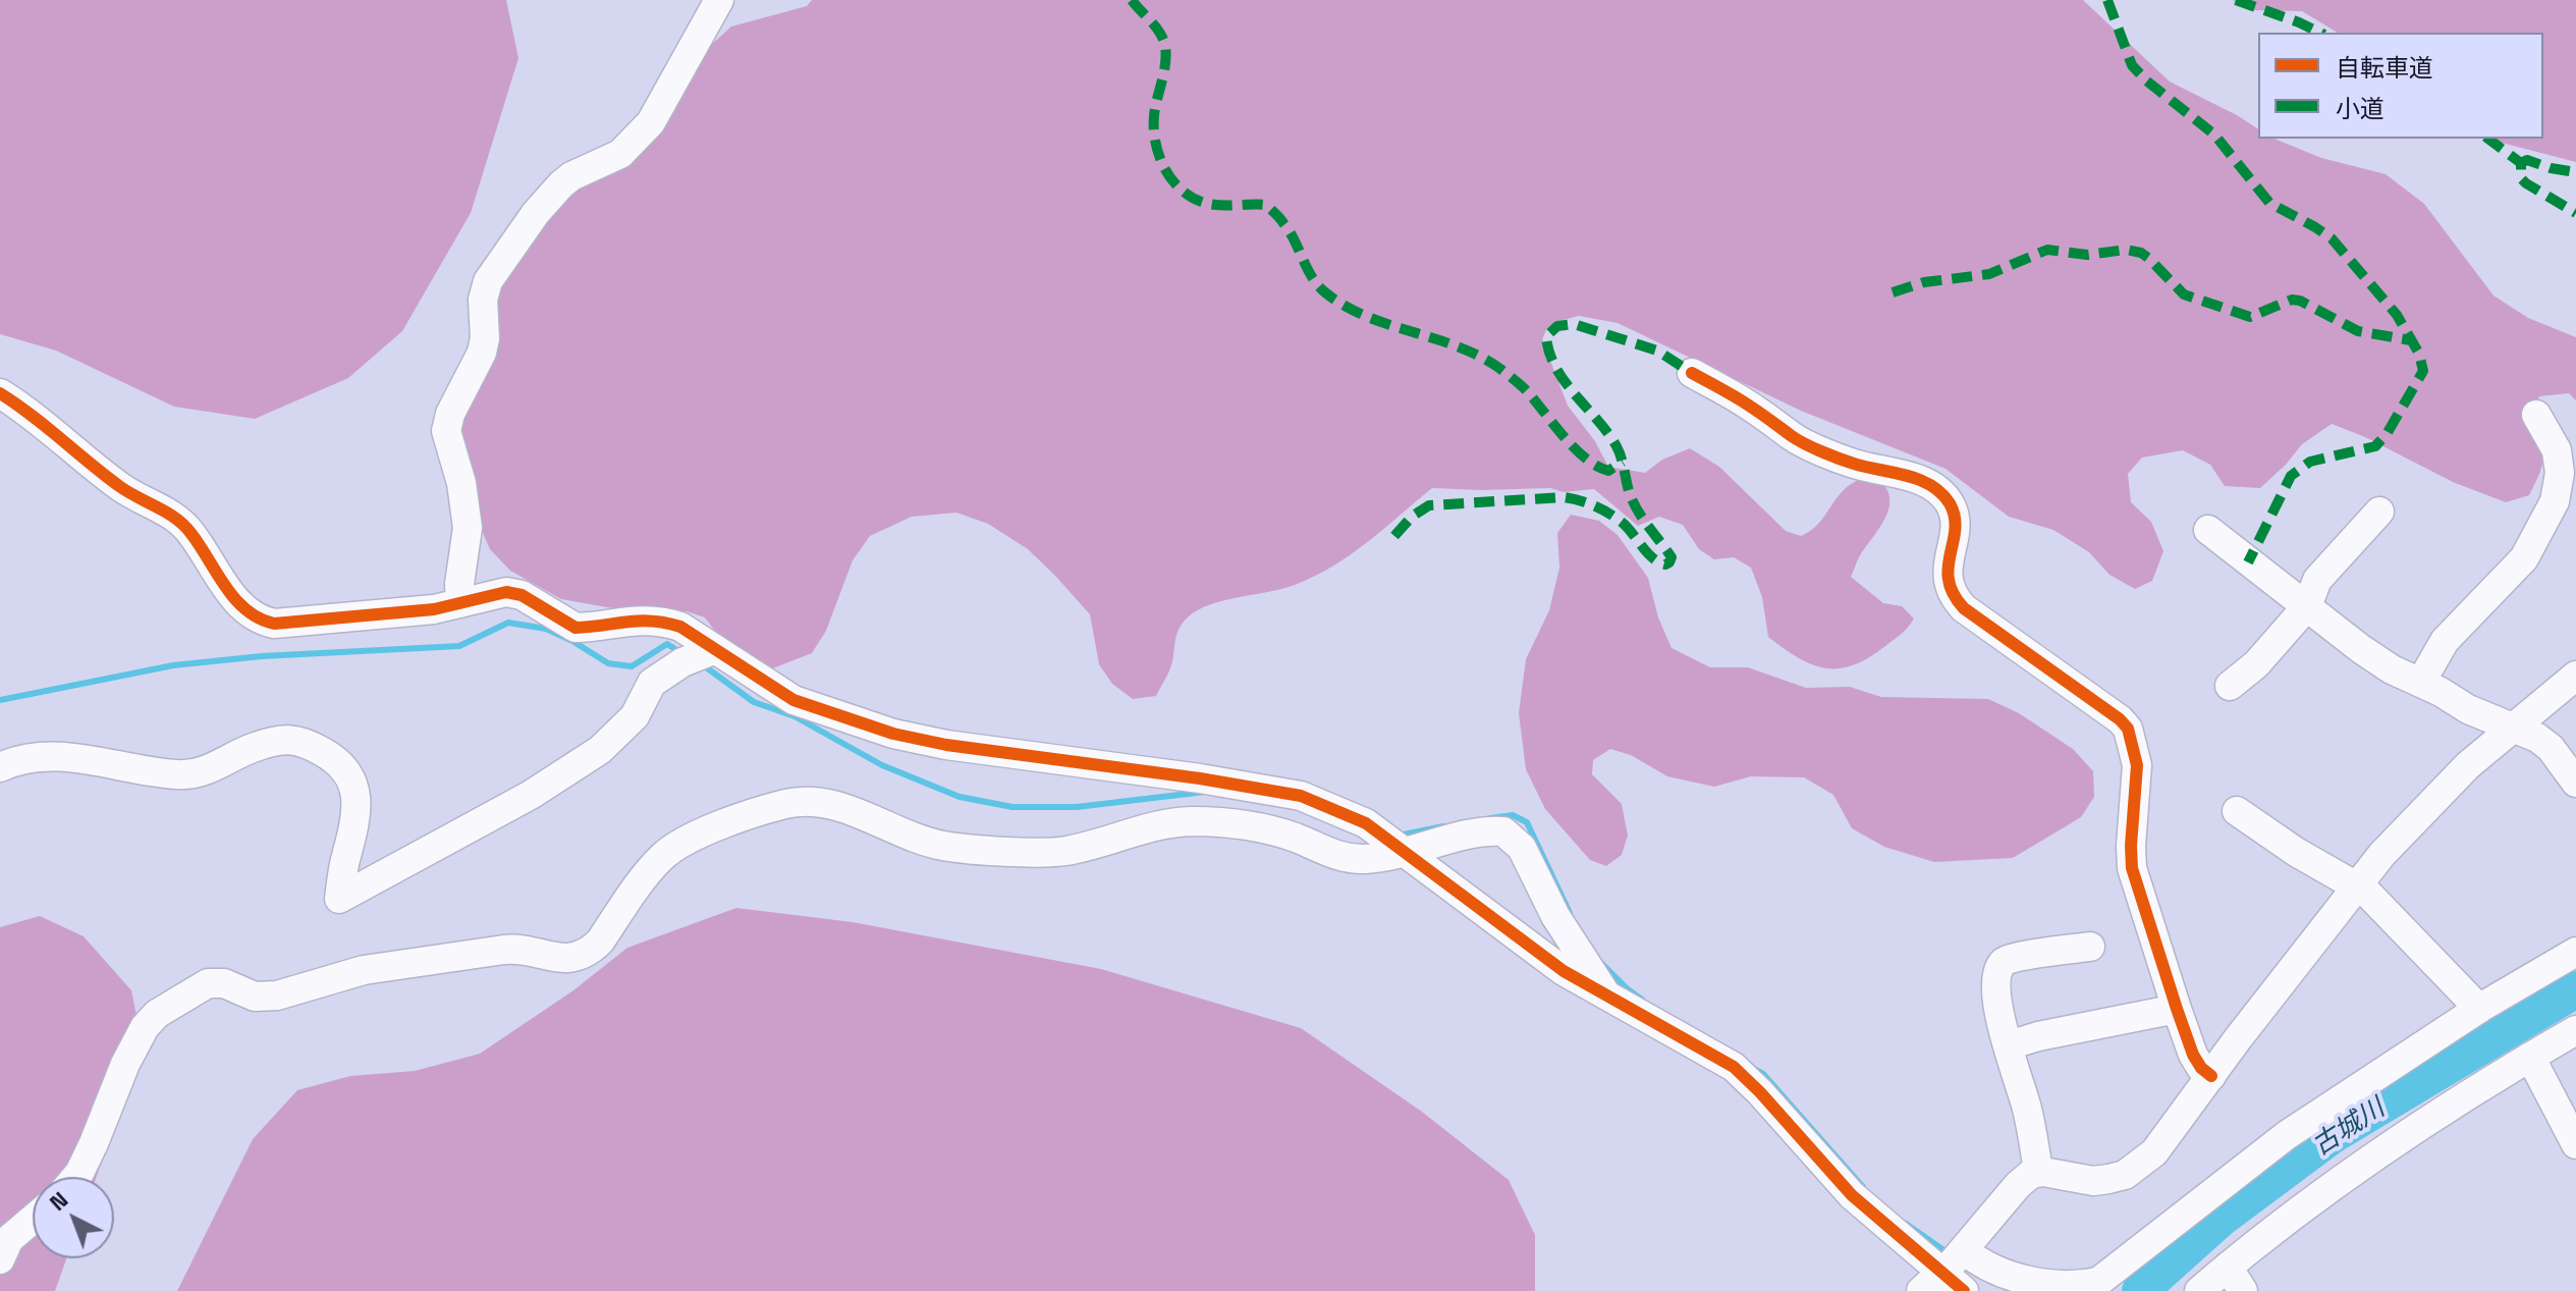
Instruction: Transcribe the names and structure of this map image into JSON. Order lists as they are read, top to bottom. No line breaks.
{"water":["古城川"],"legend":["自転車道","小道"],"north":"top left"}
